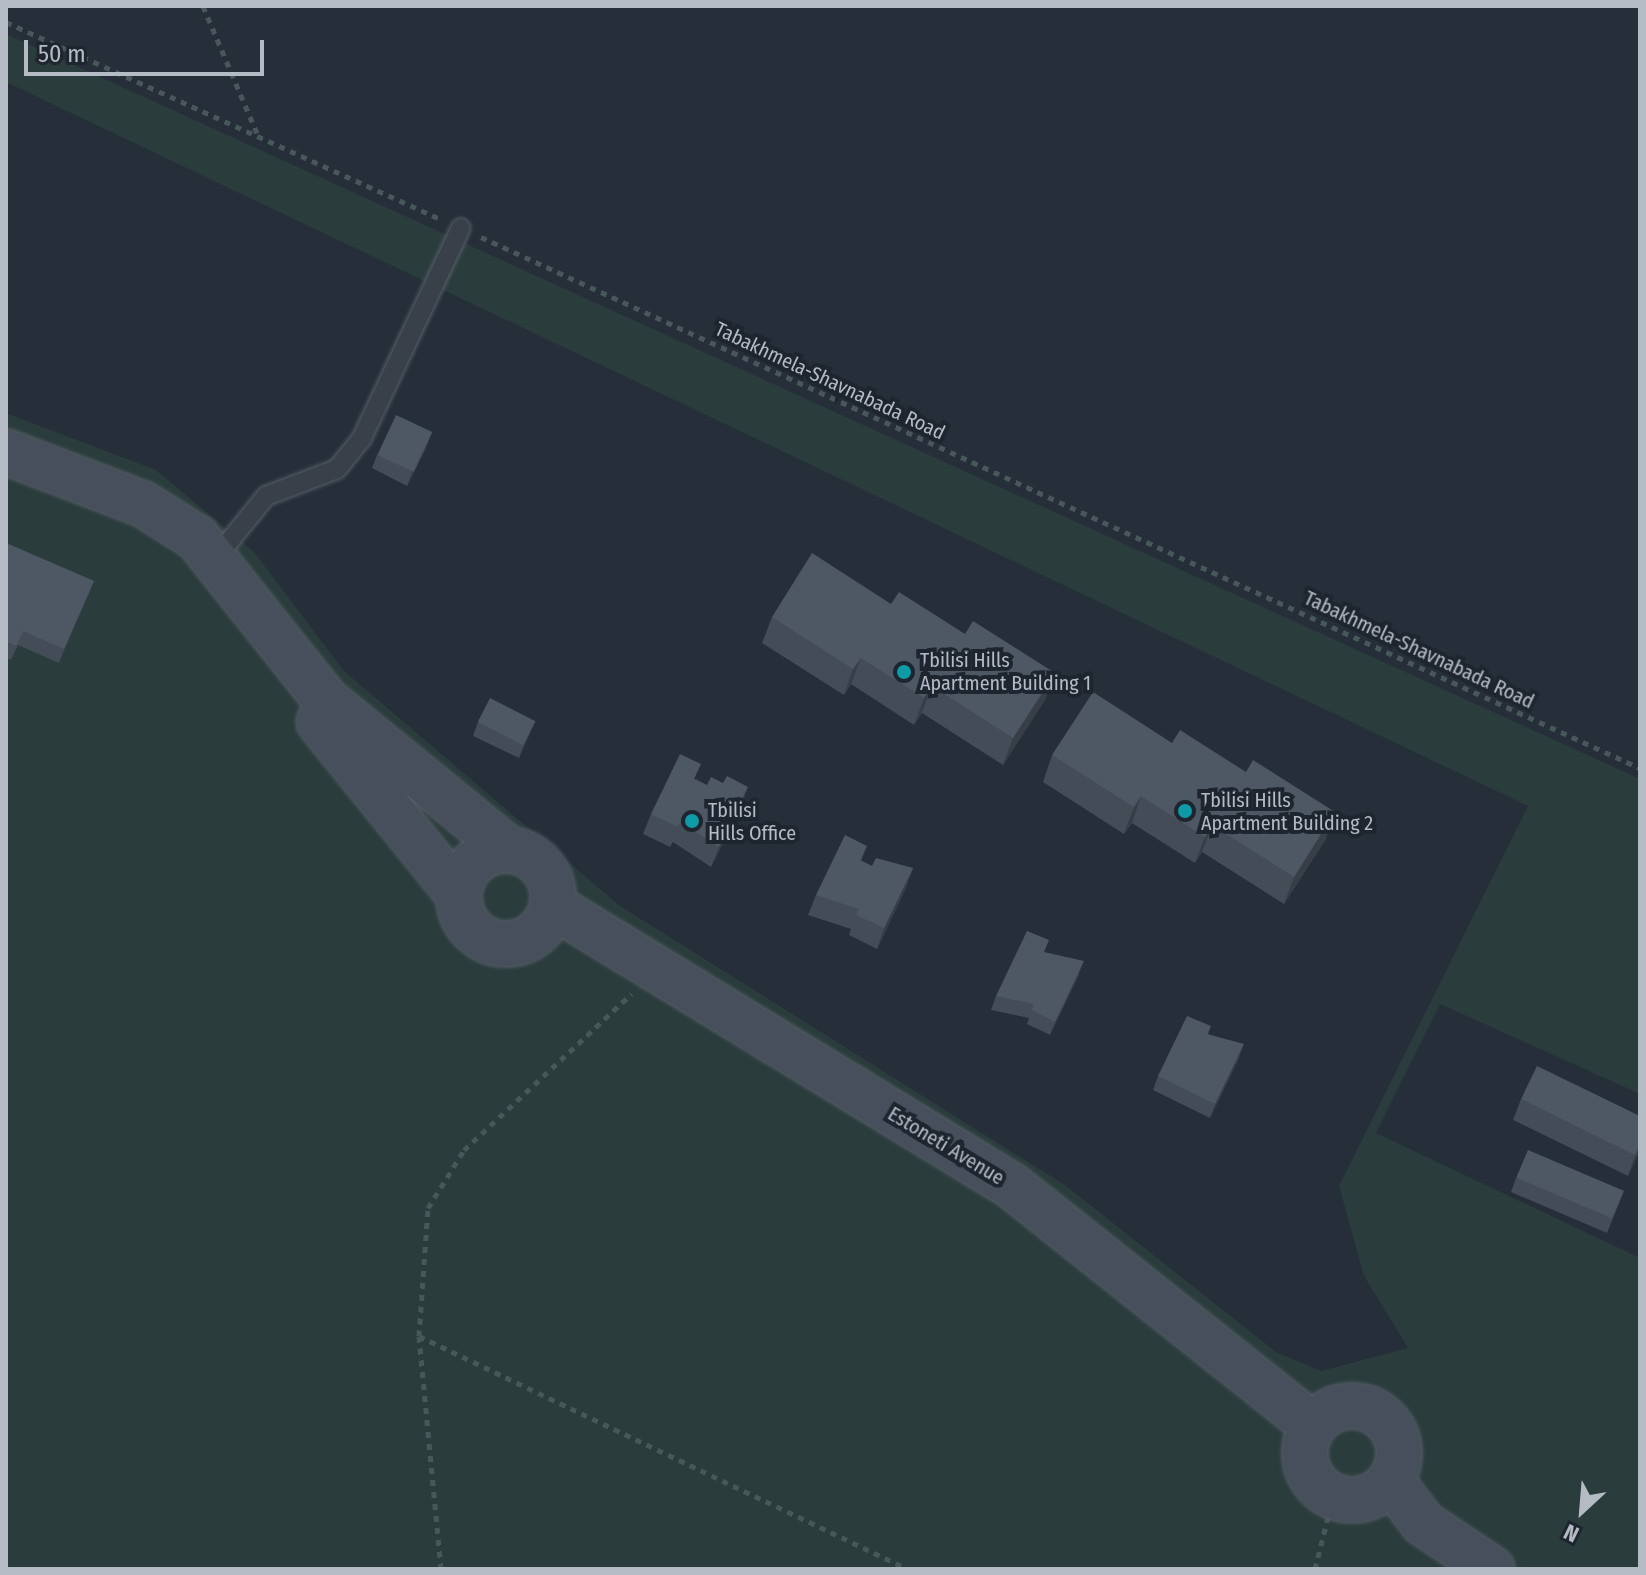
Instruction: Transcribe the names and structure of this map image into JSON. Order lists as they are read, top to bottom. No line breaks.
{"streets":{"street":["Estoneti Avenue"],"path":["Tabakhmela-Shavnabada Road"]},"places":["Tbilisi Hills Apartment Building 1","Tbilisi Hills Apartment Building 2","Tbilisi Hills Office"],"scale_bar":"50 m","north":"bottom left"}
